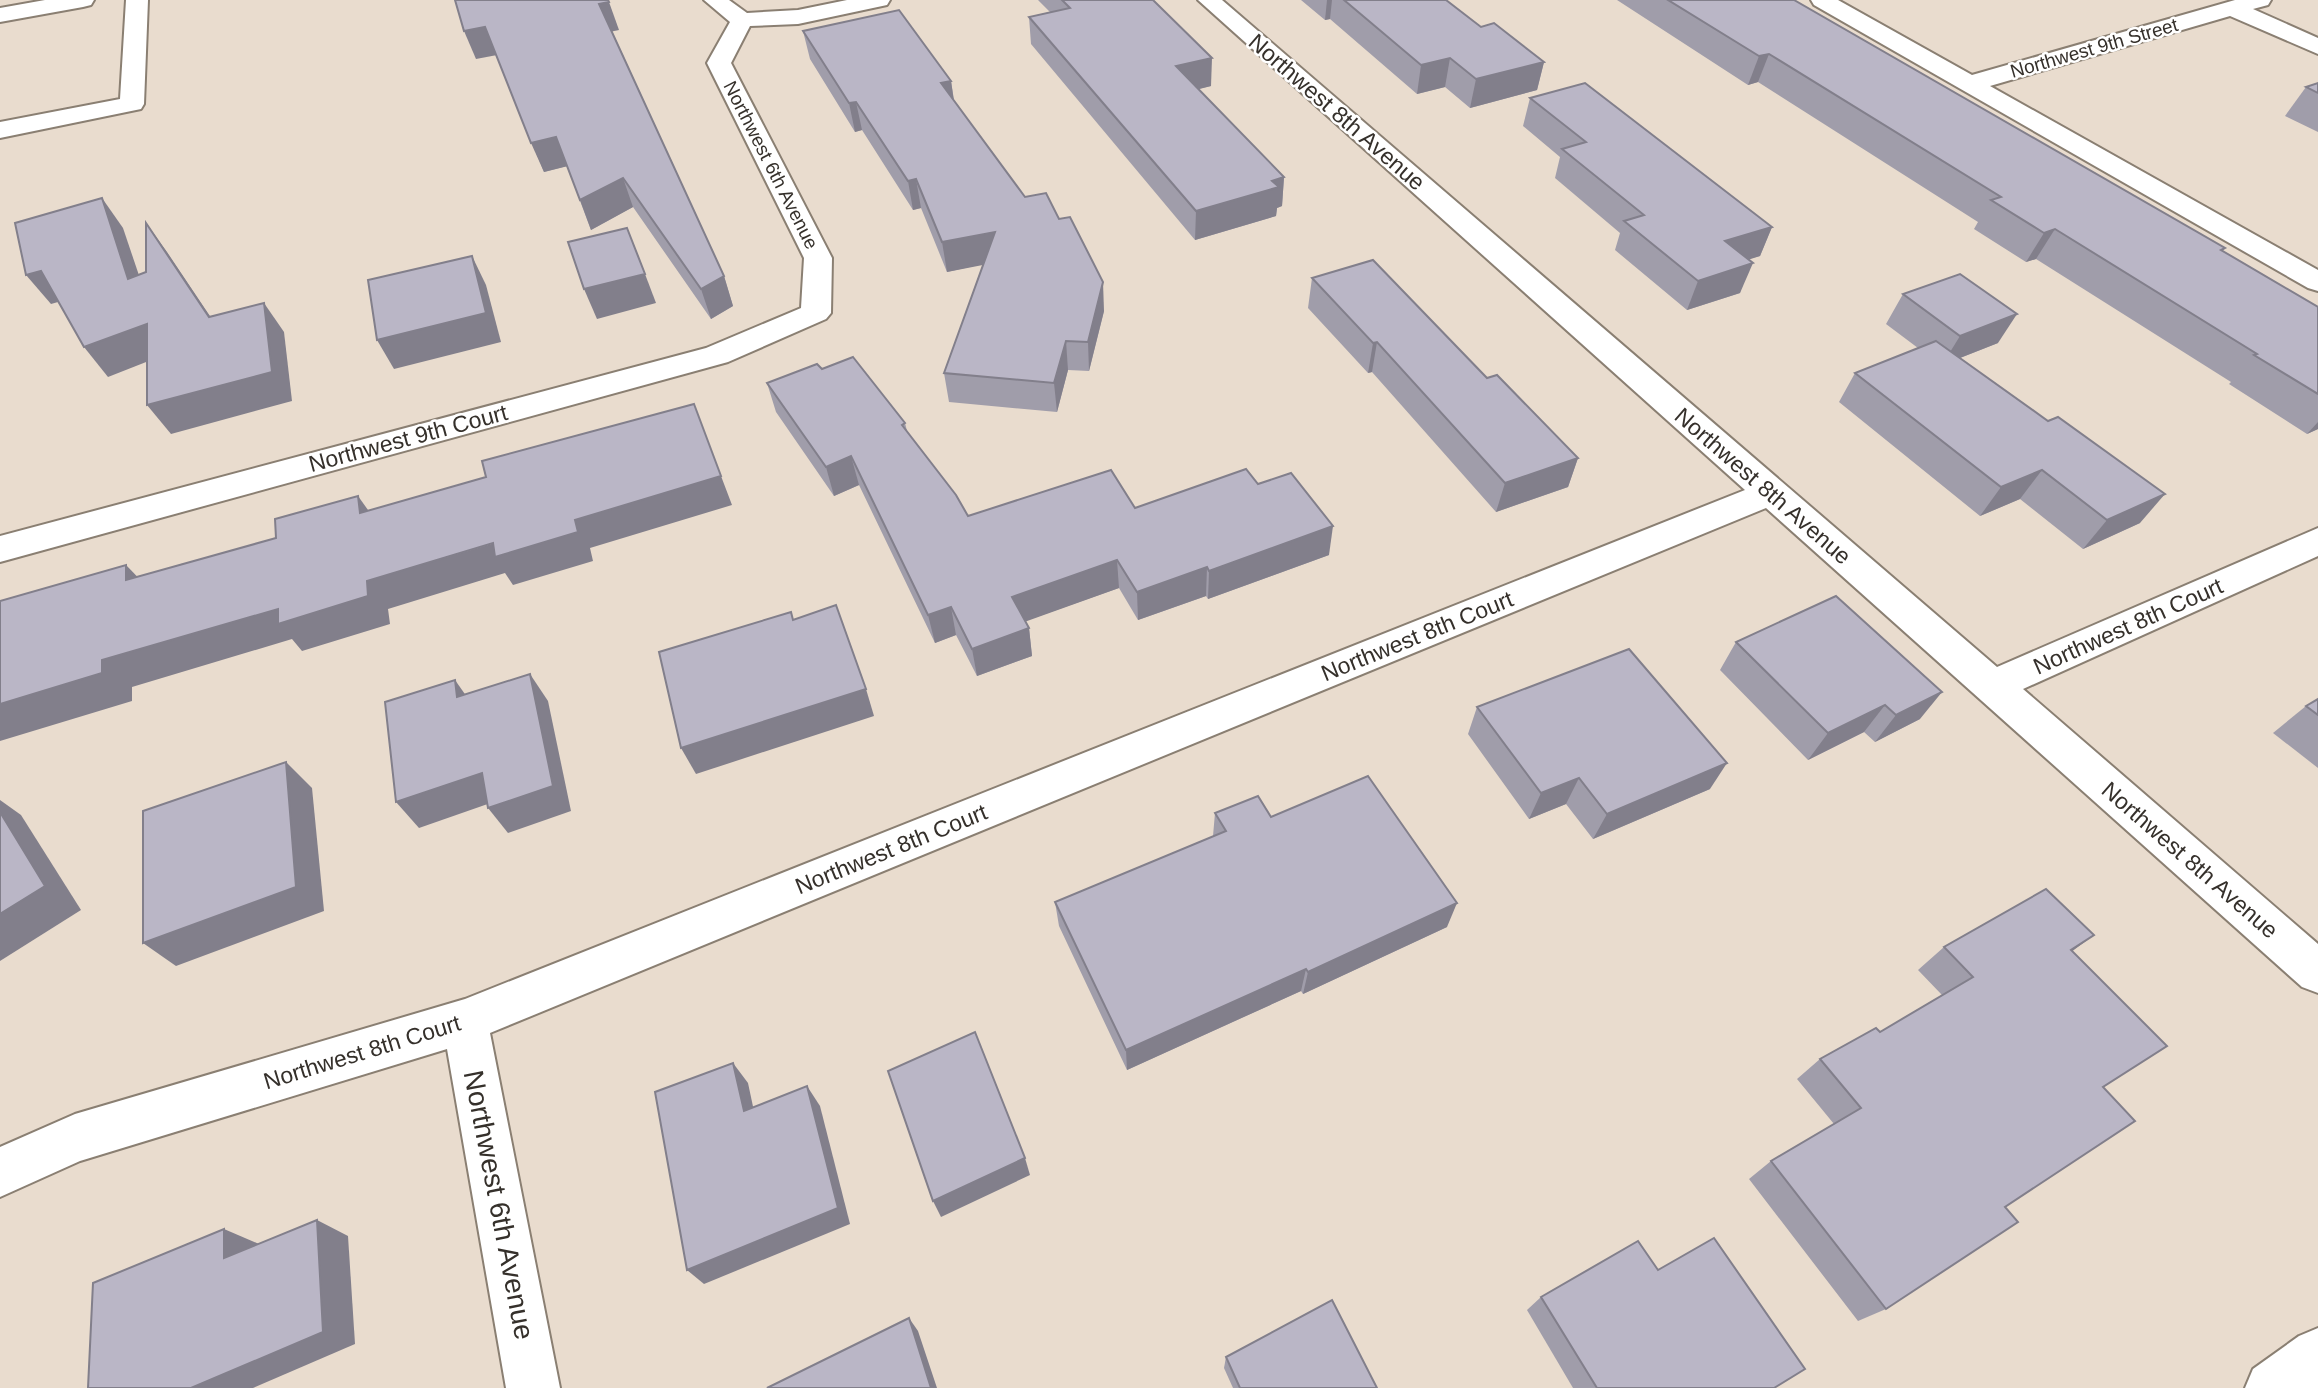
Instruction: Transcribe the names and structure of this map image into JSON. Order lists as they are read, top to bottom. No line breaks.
{"streets":{"street":["Northwest 9th Street","Northwest 8th Avenue","Northwest 6th Avenue","Northwest 9th Court","Northwest 8th Court"]},"crossings":[["Northwest 8th Avenue","Northwest 8th Court"],["Northwest 6th Avenue","Northwest 9th Court"],["Northwest 6th Avenue","Northwest 8th Court"]]}
